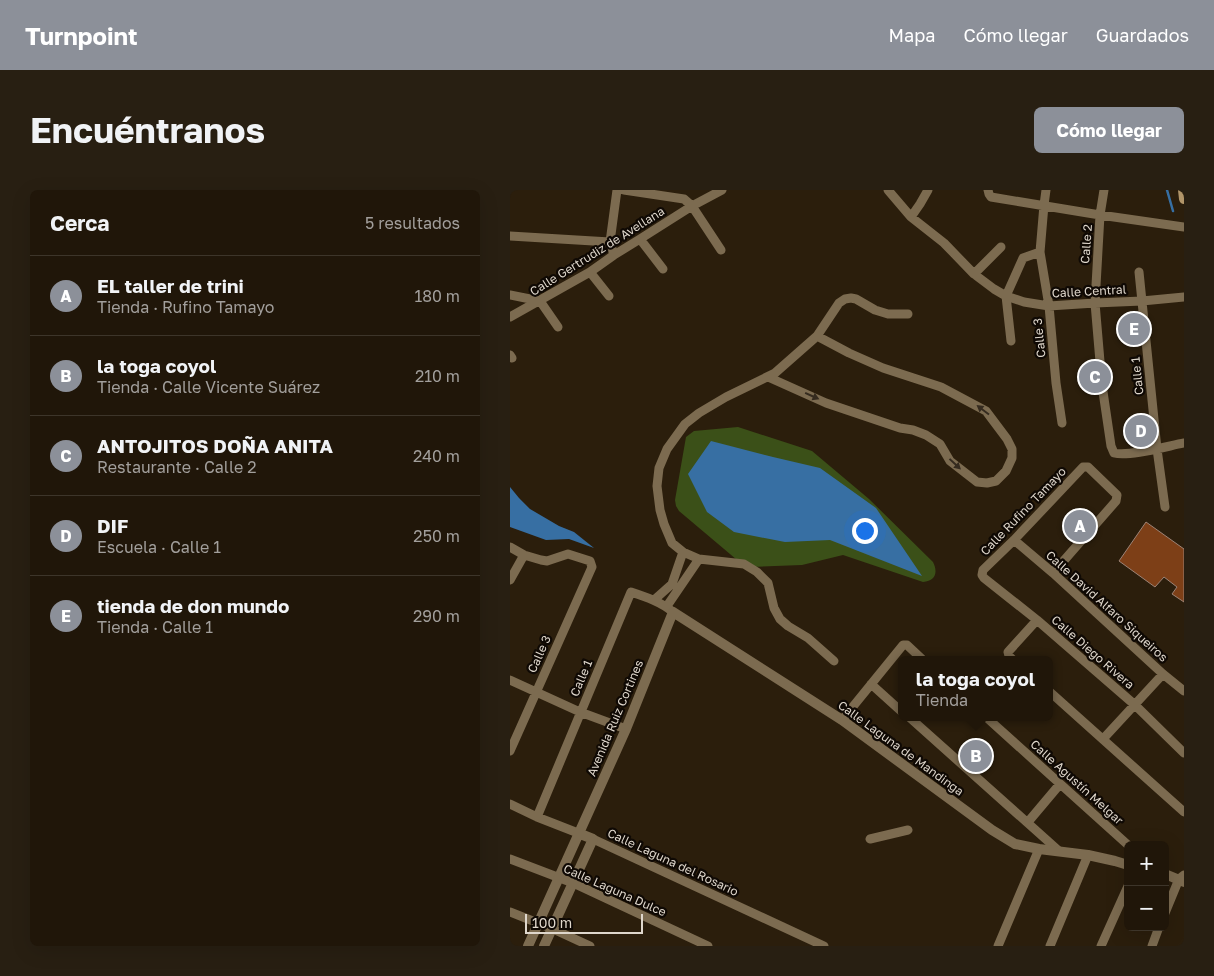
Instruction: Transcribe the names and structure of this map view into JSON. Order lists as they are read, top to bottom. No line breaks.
{"streets":{"street":["Calle 2","Calle Gertrudiz de Avellana","Calle Central","Calle 3","Calle 1","Calle Rufino Tamayo","Calle David Alfaro Siqueiros","Calle Diego Rivera","Avenida Ruiz Cortines","Calle Laguna de Mandinga","Calle Agustín Melgar","Calle Laguna del Rosario","Calle Laguna Dulce"]},"crossings":[["Calle 2","Calle Central"],["Calle 2","Calle 1"],["Calle Central","Calle 3"],["Calle Central","Calle 1"],["Calle 1","Avenida Ruiz Cortines"],["Calle 1","Calle Laguna de Mandinga"],["Calle 1","Calle Laguna del Rosario"],["Calle Rufino Tamayo","Calle David Alfaro Siqueiros"],["Calle Rufino Tamayo","Calle Diego Rivera"],["Avenida Ruiz Cortines","Calle Laguna de Mandinga"],["Avenida Ruiz Cortines","Calle Laguna del Rosario"],["Avenida Ruiz Cortines","Calle Laguna Dulce"]],"scale_bar":"100 m","page":{"header":"Turnpoint","nav":["Mapa","Cómo llegar","Guardados"],"buttons":"Cómo llegar","title":"Encuéntranos","heading":["Cerca","5 resultados"],"list":[{"mark":"A","name":"EL taller de trini","note":"Tienda · Rufino Tamayo","value":"180 m"},{"mark":"B","name":"la toga coyol","note":"Tienda · Calle Vicente Suárez","value":"210 m"},{"mark":"C","name":"ANTOJITOS DOÑA ANITA","note":"Restaurante · Calle 2","value":"240 m"},{"mark":"D","name":"DIF","note":"Escuela · Calle 1","value":"250 m"},{"mark":"E","name":"tienda de don mundo","note":"Tienda · Calle 1","value":"290 m"}],"pins":["E","C","D","A","B"],"popup":["la toga coyol","Tienda"],"map_buttons":["+","−"],"scale":"100 m"}}
